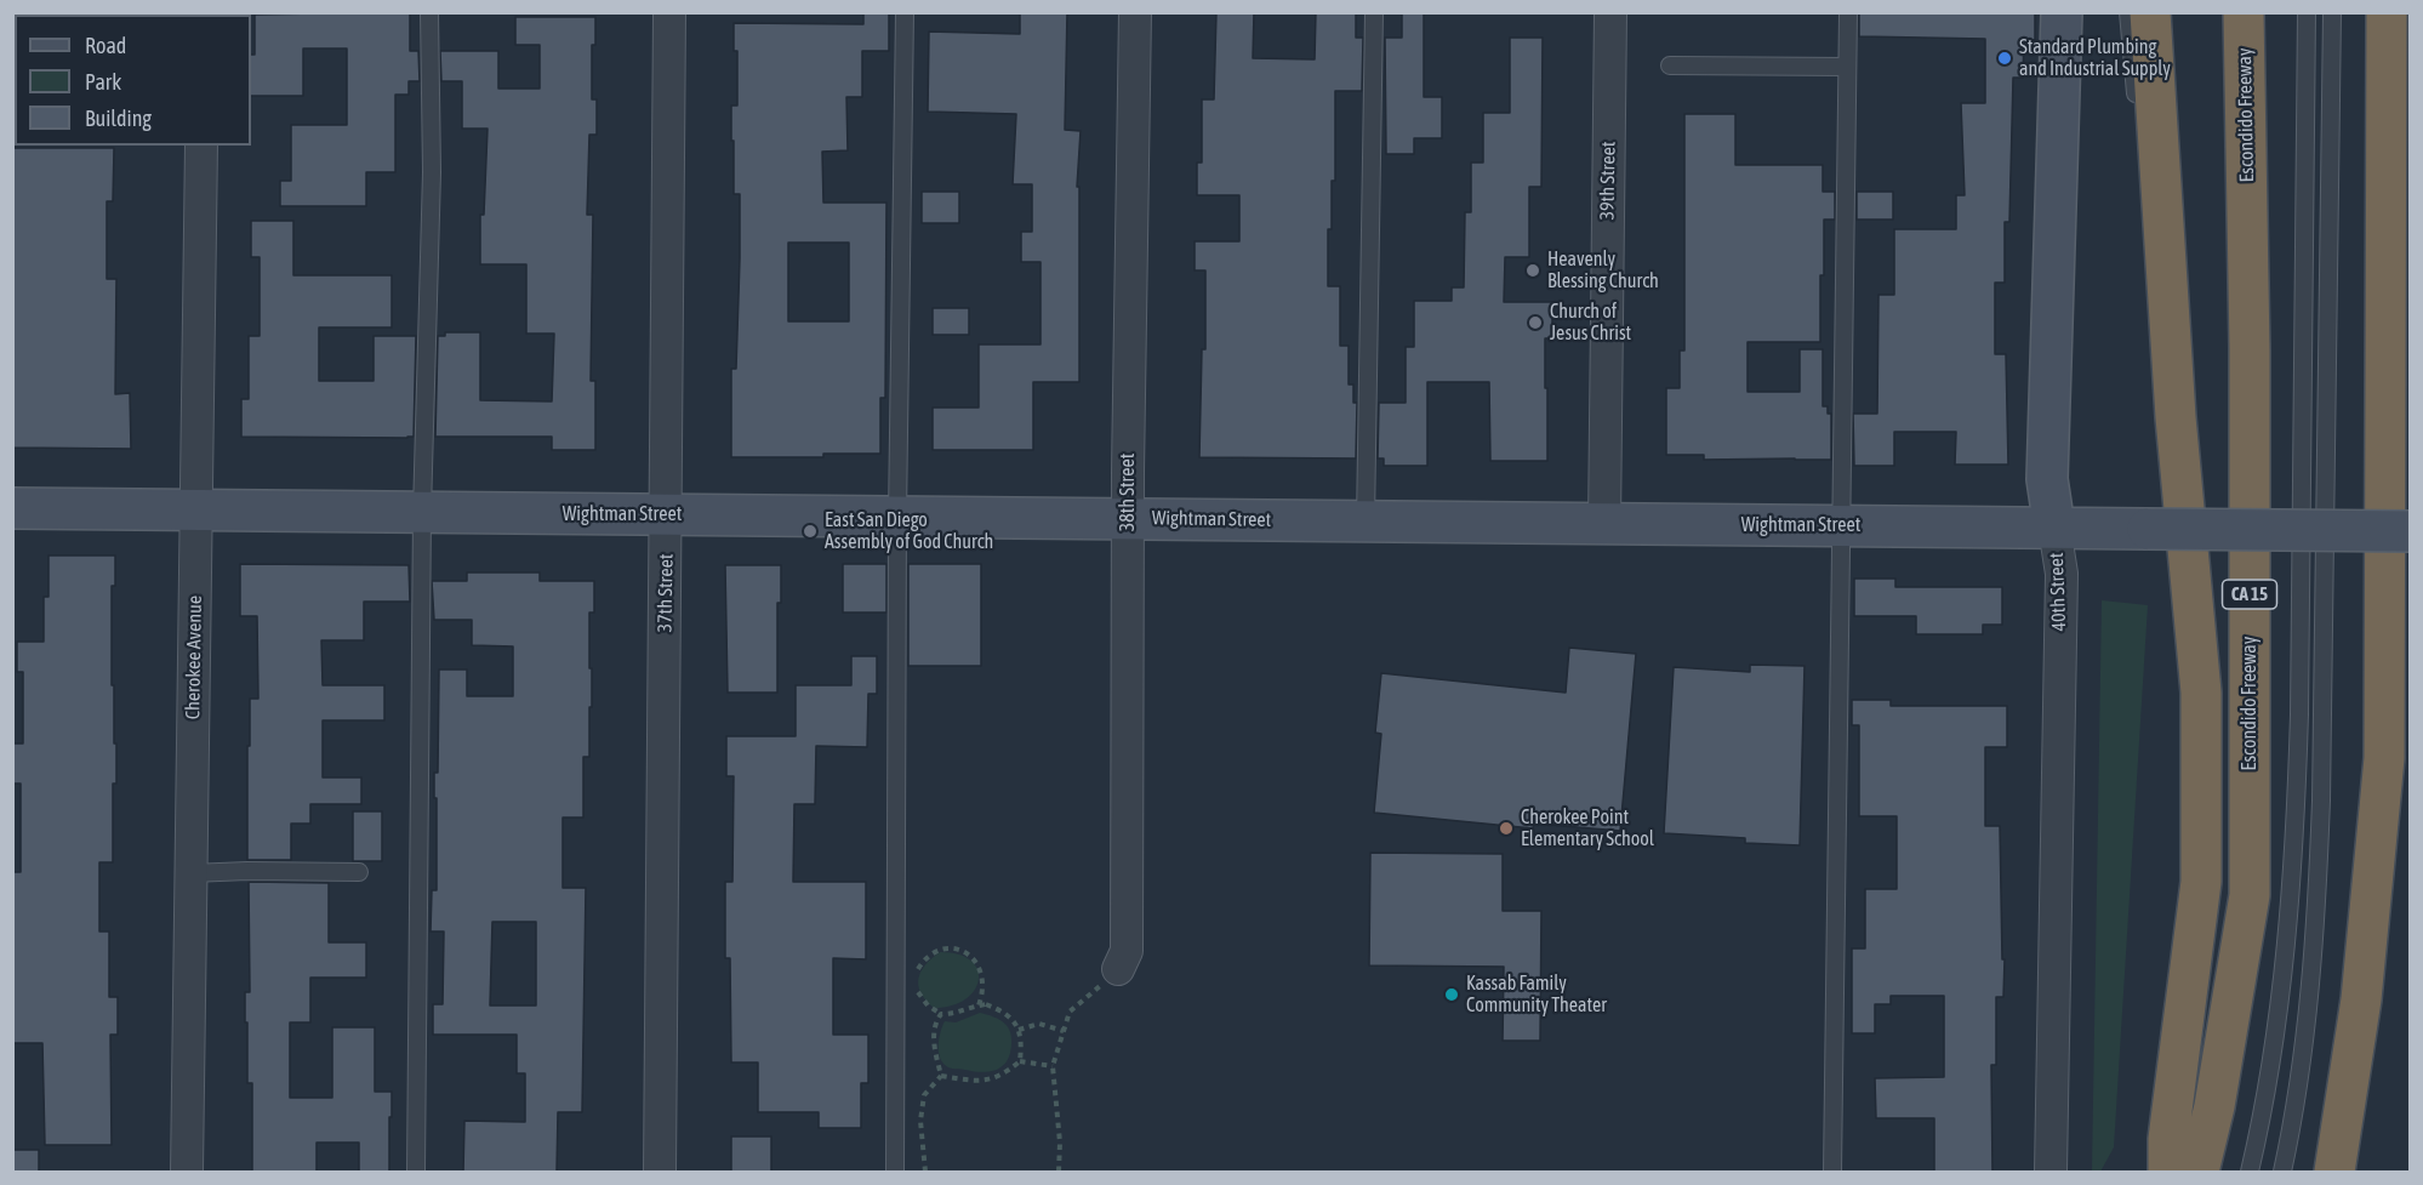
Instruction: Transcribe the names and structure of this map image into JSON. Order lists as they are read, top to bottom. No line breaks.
{"streets":{"highway":["Escondido Freeway","CA 15"],"main road":["Wightman Street","40th Street"],"street":["39th Street","38th Street","37th Street","Cherokee Avenue"]},"crossings":[["39th Street","Wightman Street"],["38th Street","Wightman Street"],["Wightman Street","40th Street"],["Wightman Street","37th Street"],["Wightman Street","Cherokee Avenue"]],"places":["Standard Plumbing and Industrial Supply","Heavenly Blessing Church","Church of Jesus Christ","East San Diego Assembly of God Church","Cherokee Point Elementary School","Kassab Family Community Theater"],"legend":["Road","Park","Building"]}
